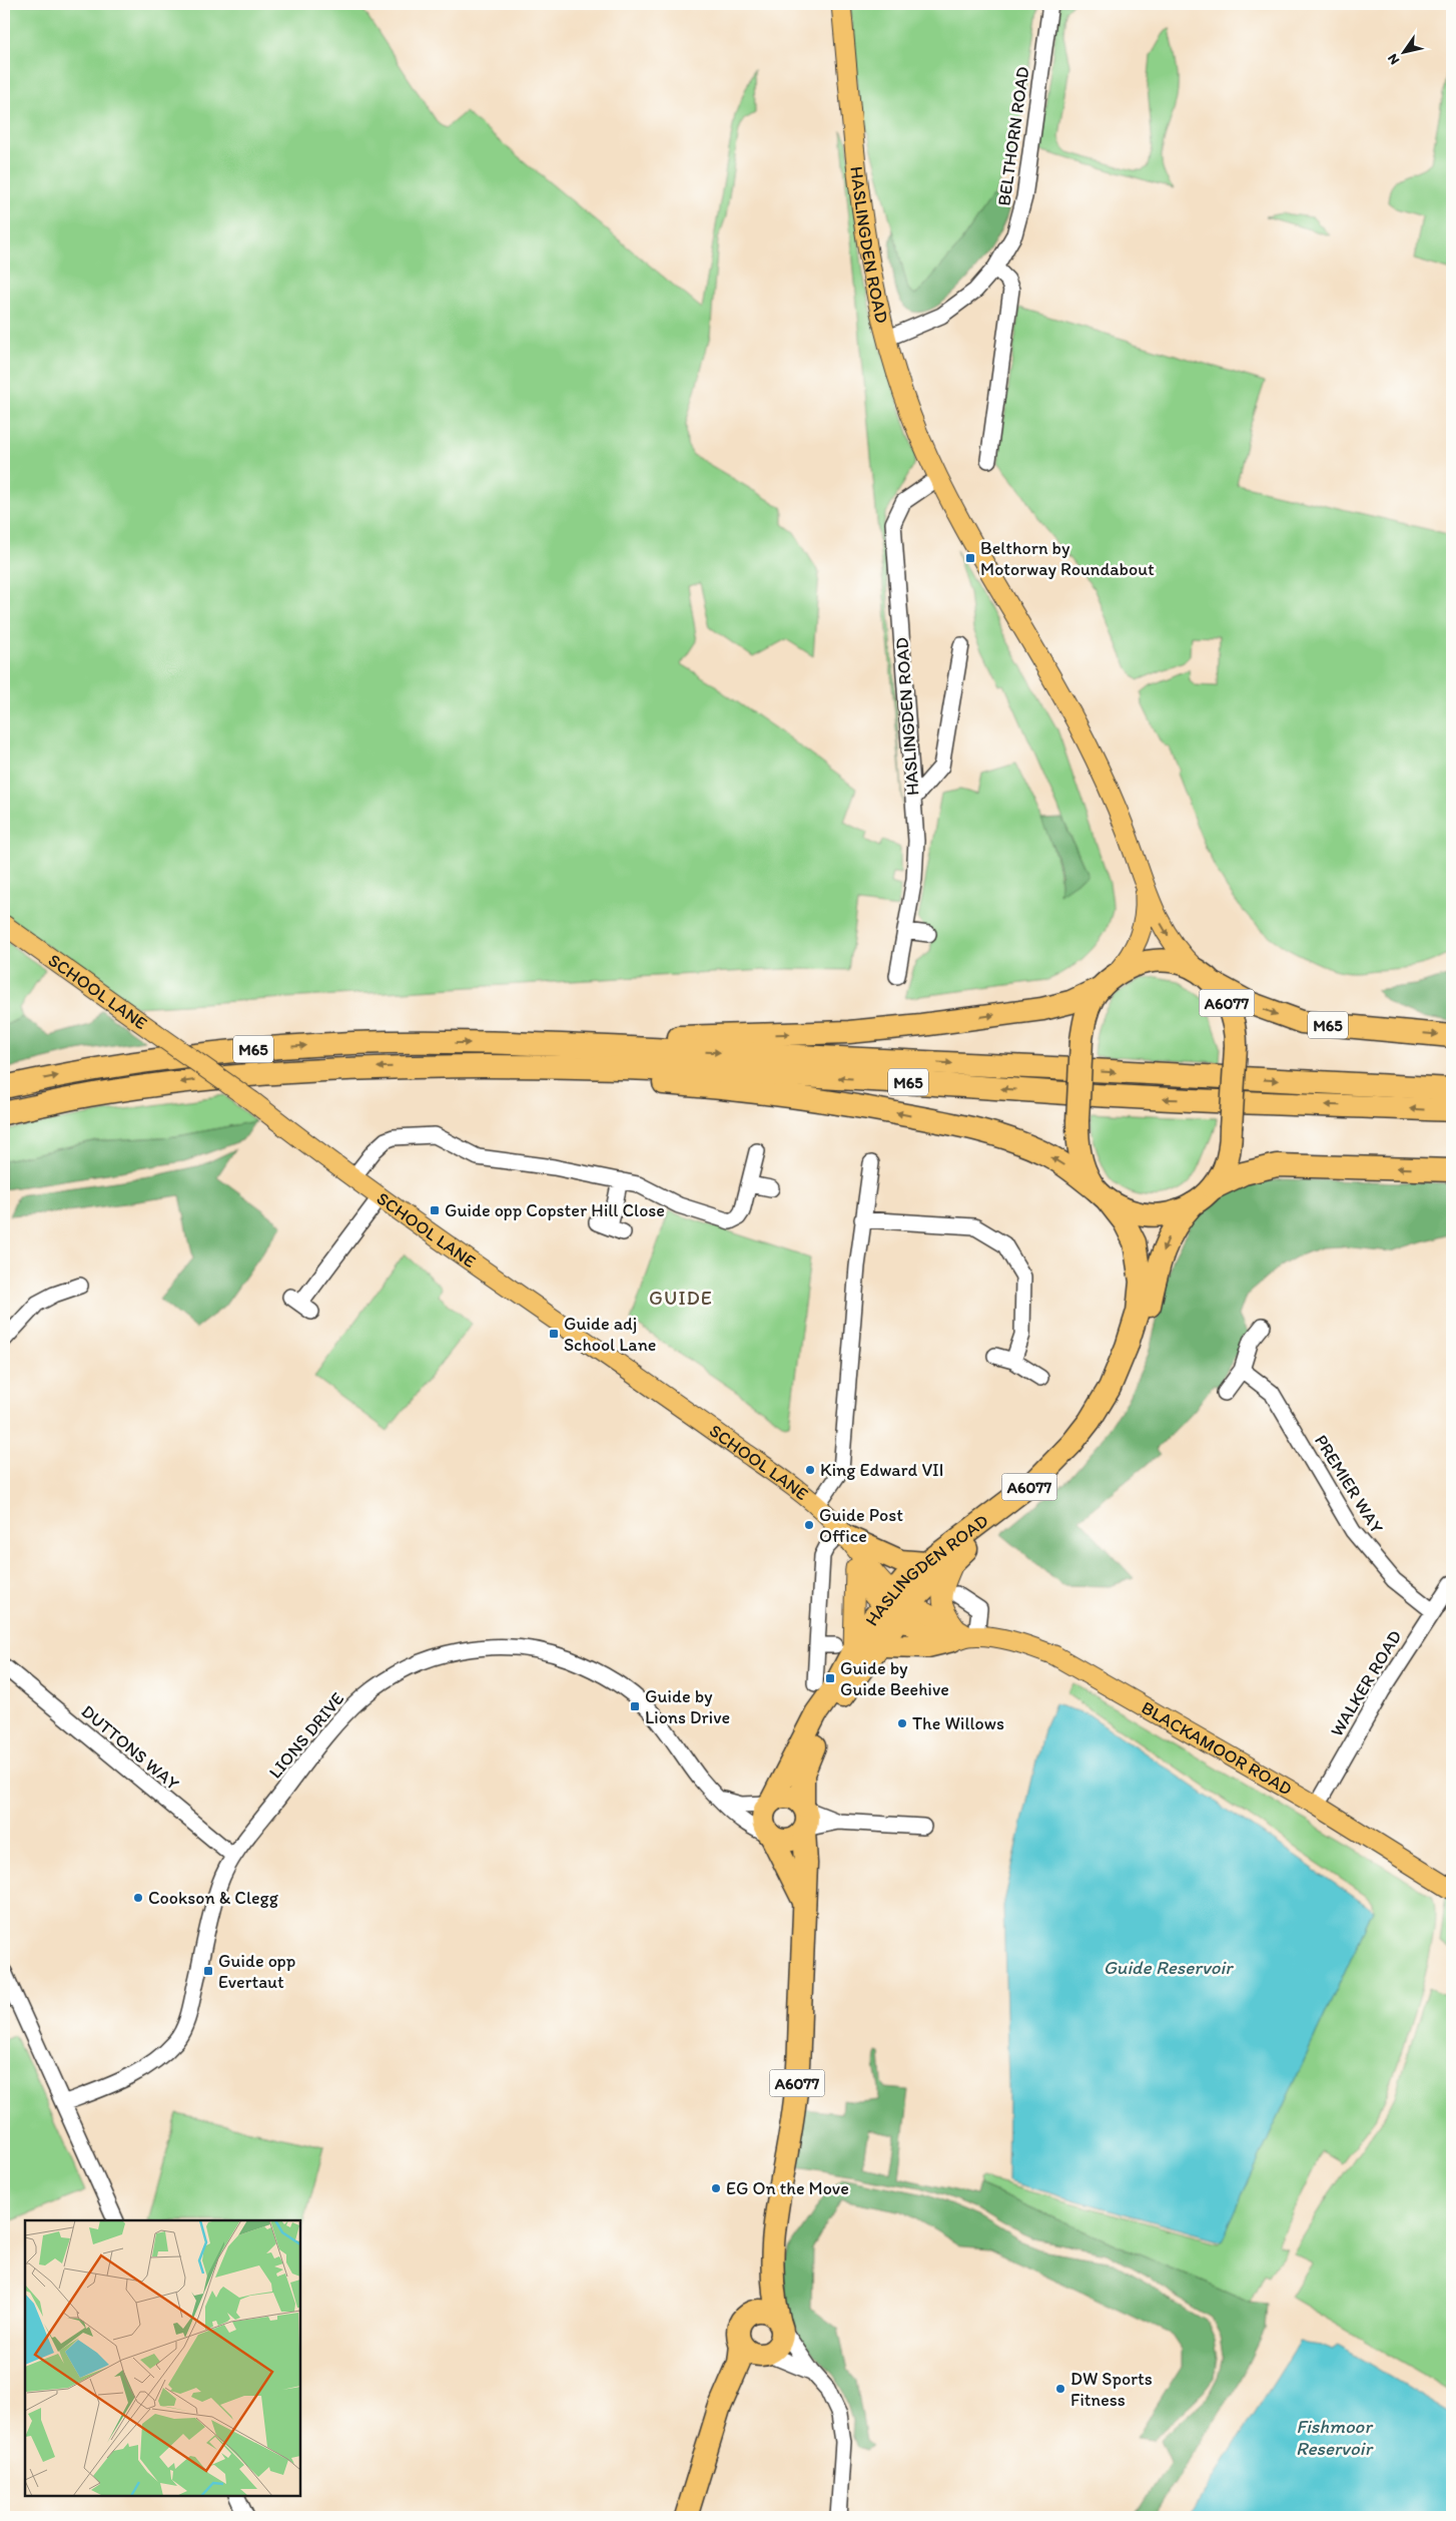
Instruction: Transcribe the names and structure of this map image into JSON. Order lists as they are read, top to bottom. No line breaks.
{"streets":{"highway":["HASLINGDEN ROAD","A6077","M65"],"main road":["SCHOOL LANE","BLACKAMOOR ROAD"],"street":["BELTHORN ROAD","PREMIER WAY","WALKER ROAD","LIONS DRIVE","DUTTONS WAY"]},"crossings":[["BELTHORN ROAD","HASLINGDEN ROAD"],["HASLINGDEN ROAD","SCHOOL LANE"],["HASLINGDEN ROAD","A6077"],["HASLINGDEN ROAD","M65"],["HASLINGDEN ROAD","LIONS DRIVE"],["HASLINGDEN ROAD","BLACKAMOOR ROAD"],["SCHOOL LANE","BLACKAMOOR ROAD"],["A6077","M65"],["A6077","LIONS DRIVE"],["PREMIER WAY","WALKER ROAD"],["WALKER ROAD","BLACKAMOOR ROAD"],["LIONS DRIVE","DUTTONS WAY"]],"districts":["GUIDE"],"water":["Guide Reservoir","Fishmoor Reservoir"],"places":{"transit":["Belthorn by Motorway Roundabout","Guide opp Copster Hill Close","Guide adj School Lane","Guide by Guide Beehive","Guide by Lions Drive","Guide opp Evertaut"],"other":["King Edward VII","Guide Post Office","The Willows","Cookson & Clegg","EG On the Move","DW Sports Fitness"]},"north":"bottom left"}
